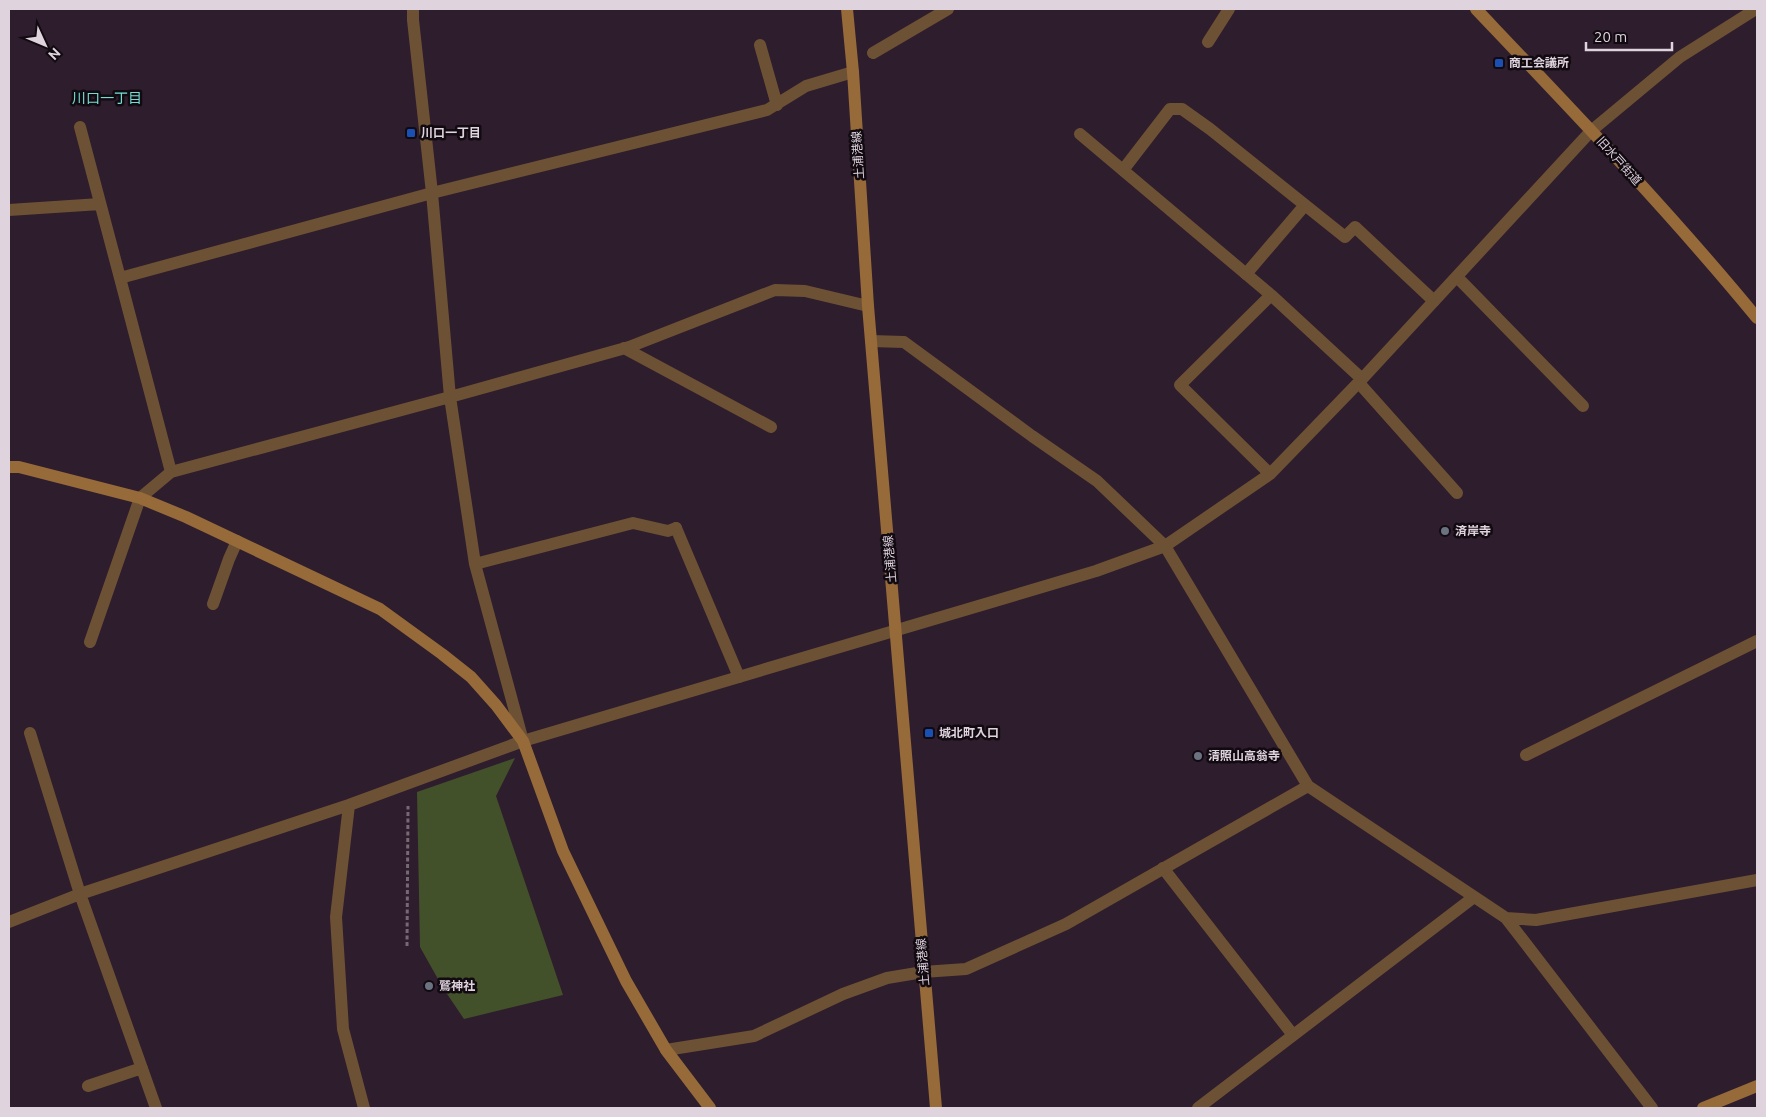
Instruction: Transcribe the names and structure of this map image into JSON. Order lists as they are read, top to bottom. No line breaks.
{"streets":{"street":["土浦港線","旧水戸街道"]},"districts":["川口一丁目"],"places":{"transit":["商工会議所","川口一丁目","城北町入口"],"other":["済岸寺","清照山高翁寺","鷲神社"]},"scale_bar":"20 m","north":"bottom right"}
